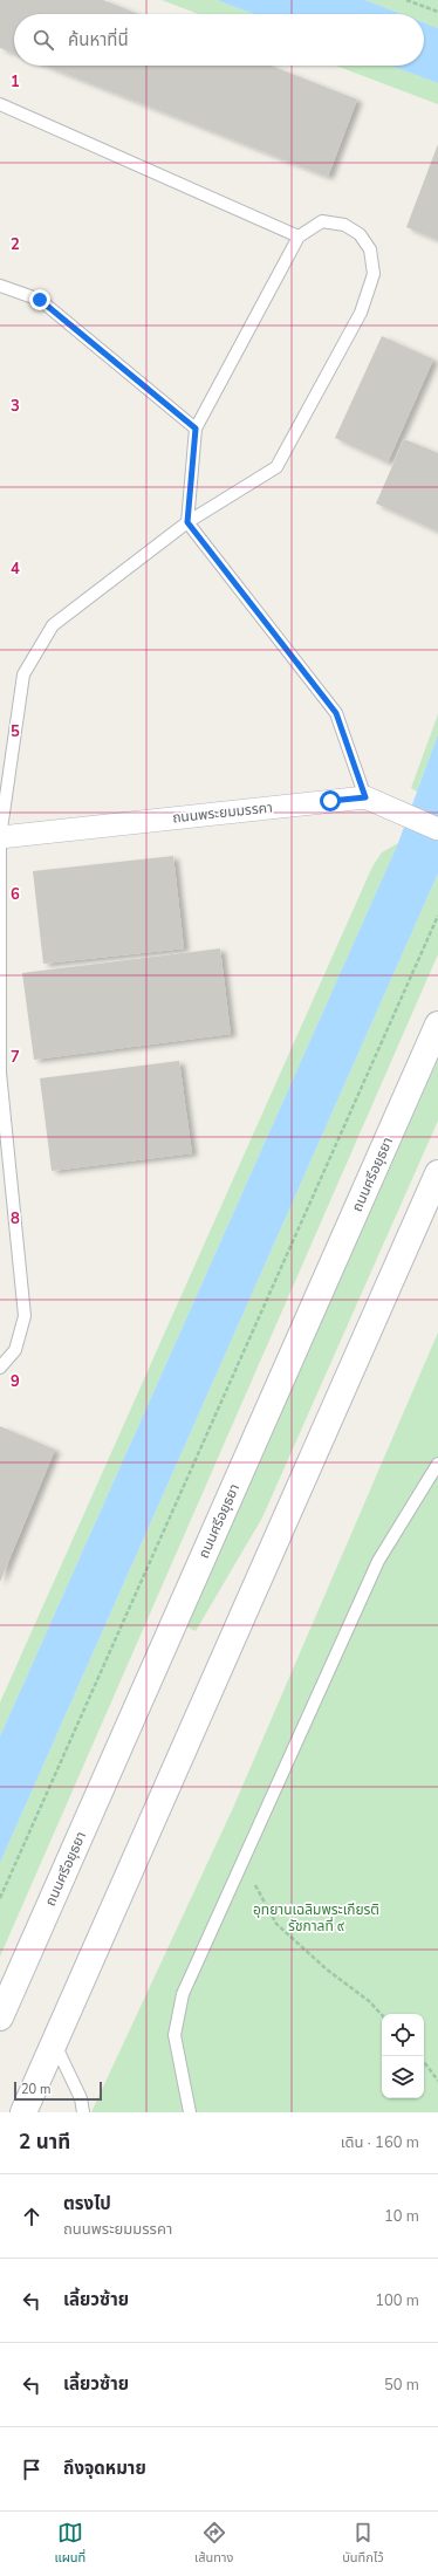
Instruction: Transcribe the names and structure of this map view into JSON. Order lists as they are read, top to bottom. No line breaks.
{"streets":{"main road":["ถนนศรีอยุธยา"],"street":["ถนนพระยมมรรคา"]},"parks":["อุทยานเฉลิมพระเกียรติ รัชกาลที่ ๙"],"scale_bar":"20 m","page":{"search":"ค้นหาที่นี่","scale":"20 m","heading":["2 นาที","เดิน · 160 m"],"list":[["ตรงไป","ถนนพระยมมรรคา","10 m"],["เลี้ยวซ้าย","100 m"],["เลี้ยวซ้าย","50 m"],"ถึงจุดหมาย"],"nav":["แผนที่","เส้นทาง","บันทึกไว้"]},"grid":{"rows":["1","2","3","4","5","6","7","8","9"]}}
